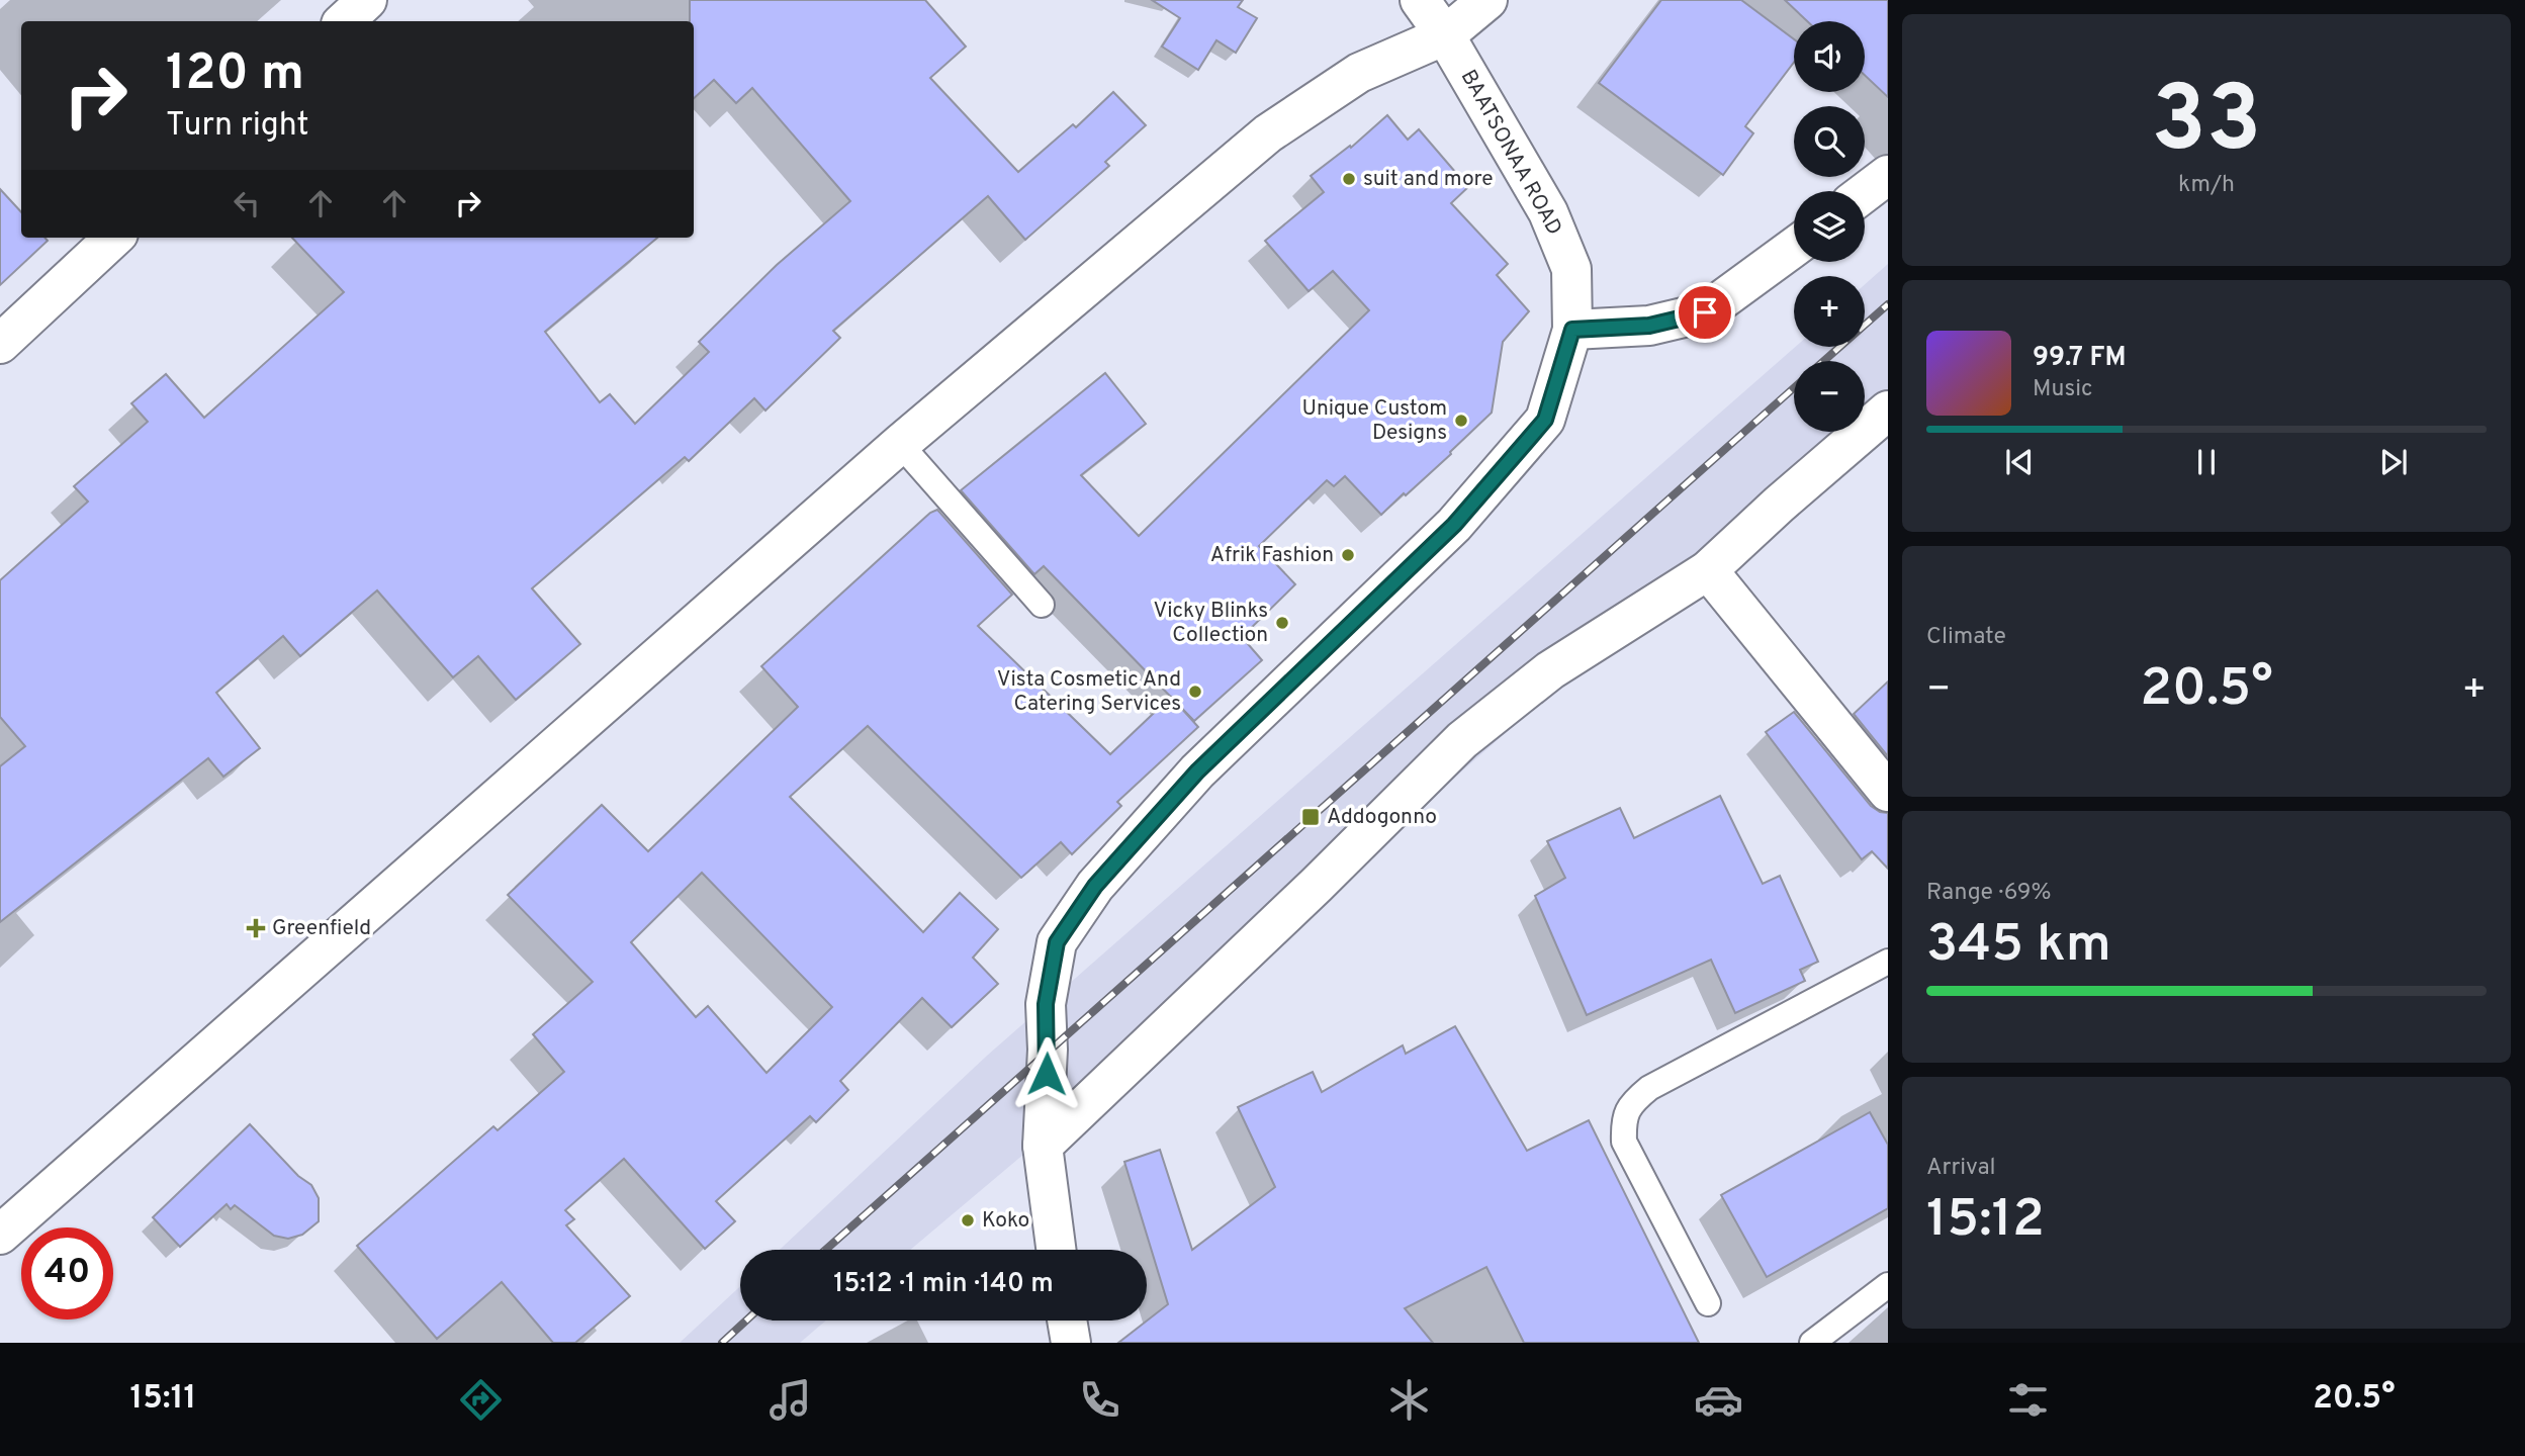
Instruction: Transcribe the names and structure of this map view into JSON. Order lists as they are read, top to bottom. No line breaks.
{"streets":{"street":["BAATSONAA ROAD"]},"places":{"other":["suit and more","Unique Custom Designs","Afrik Fashion","Vicky Blinks Collection","Vista Cosmetic And Catering Services","Koko"],"transit":["Addogonno"],"health":["Greenfield"]},"page":{"tile":[["33","km/h"],"Climate",["Range · 69%","345 km"],["Arrival","15:12"]],"map_buttons":["+","−"],"turn":["120 m","Turn right"],"song":["99.7 FM","Music"],"heat":["−","20.5°","+"],"limit":"40","trip":"15:12 · 1 min · 140 m","tabs":["15:11","20.5°"]}}
